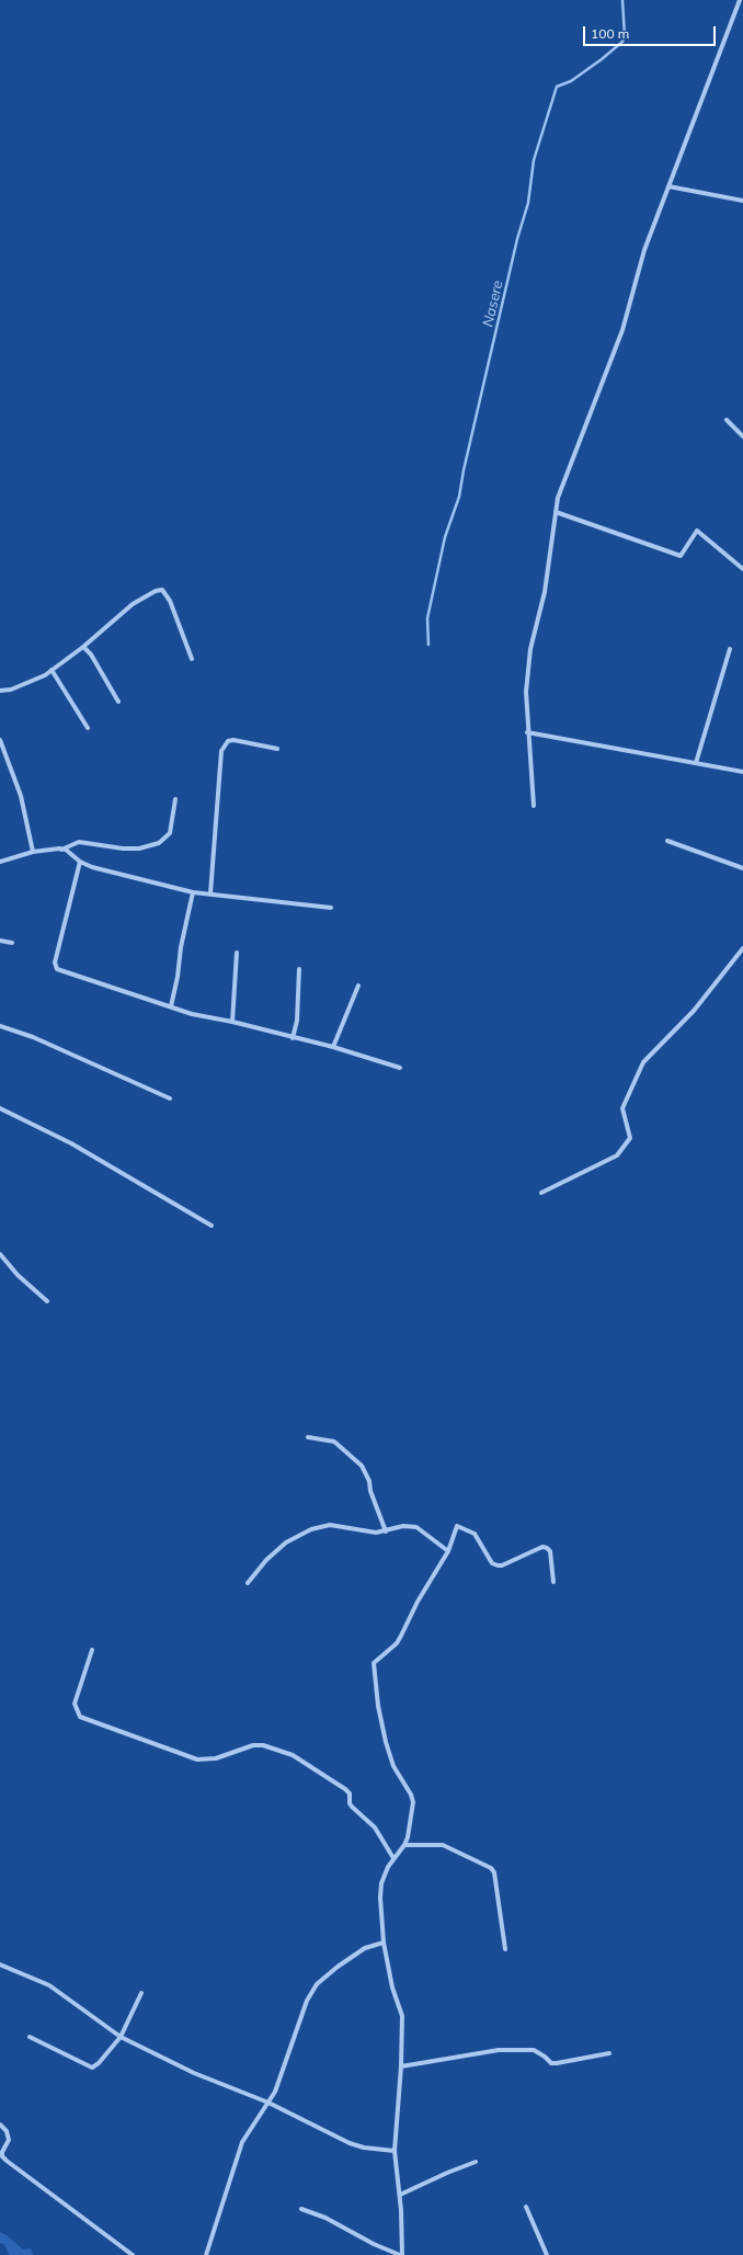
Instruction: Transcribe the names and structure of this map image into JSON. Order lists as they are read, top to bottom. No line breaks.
{"water":["Nasere"],"scale_bar":"100 m"}
